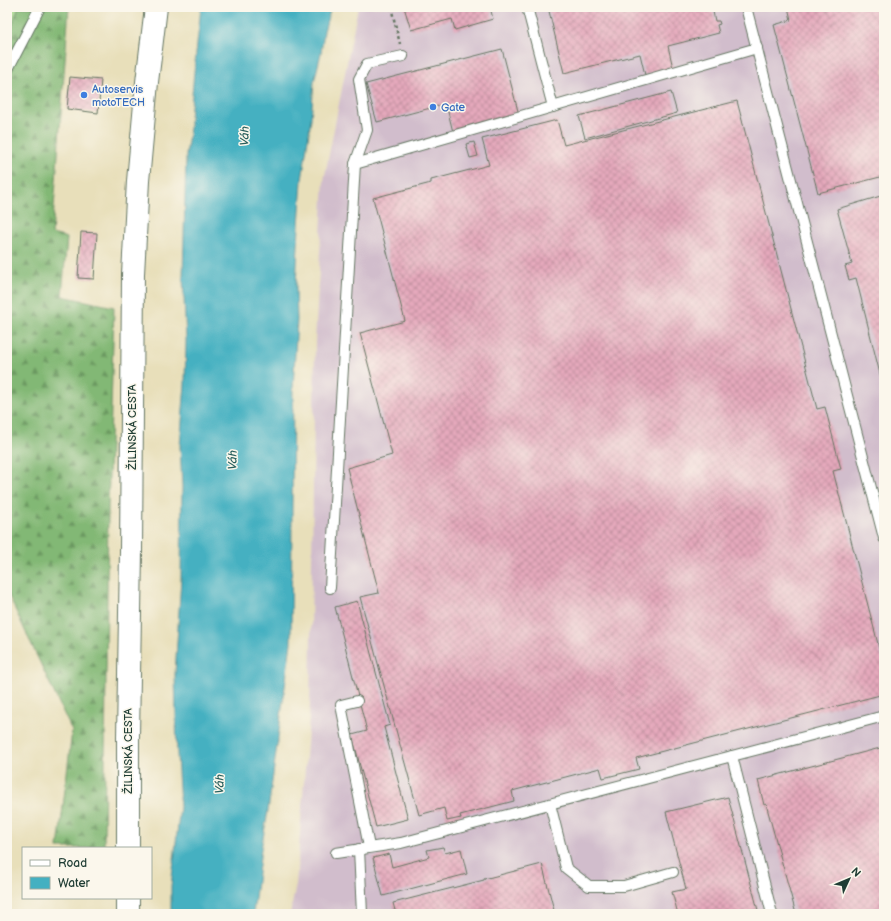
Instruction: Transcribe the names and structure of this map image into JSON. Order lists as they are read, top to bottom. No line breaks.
{"streets":{"main road":["ŽILINSKÁ CESTA"]},"water":["Váh"],"places":["Autoservis motoTECH","Gate"],"legend":["Road","Water"],"north":"top right"}
